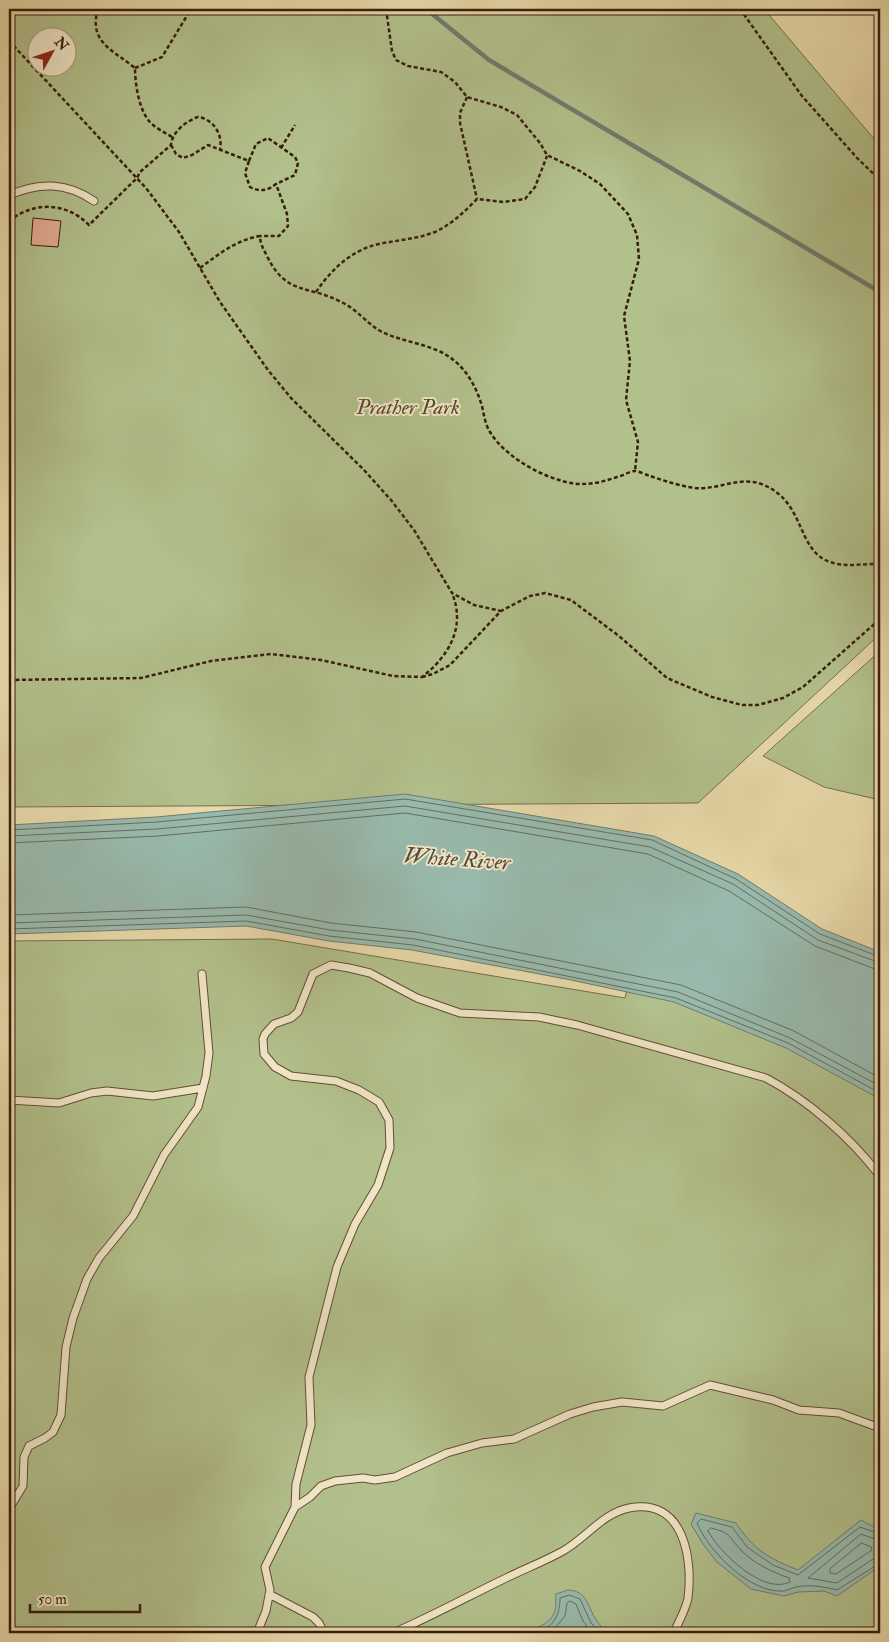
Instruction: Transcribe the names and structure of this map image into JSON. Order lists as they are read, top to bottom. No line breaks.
{"water":["White River"],"parks":["Prather Park"],"scale_bar":"50 m","north":"top right"}
